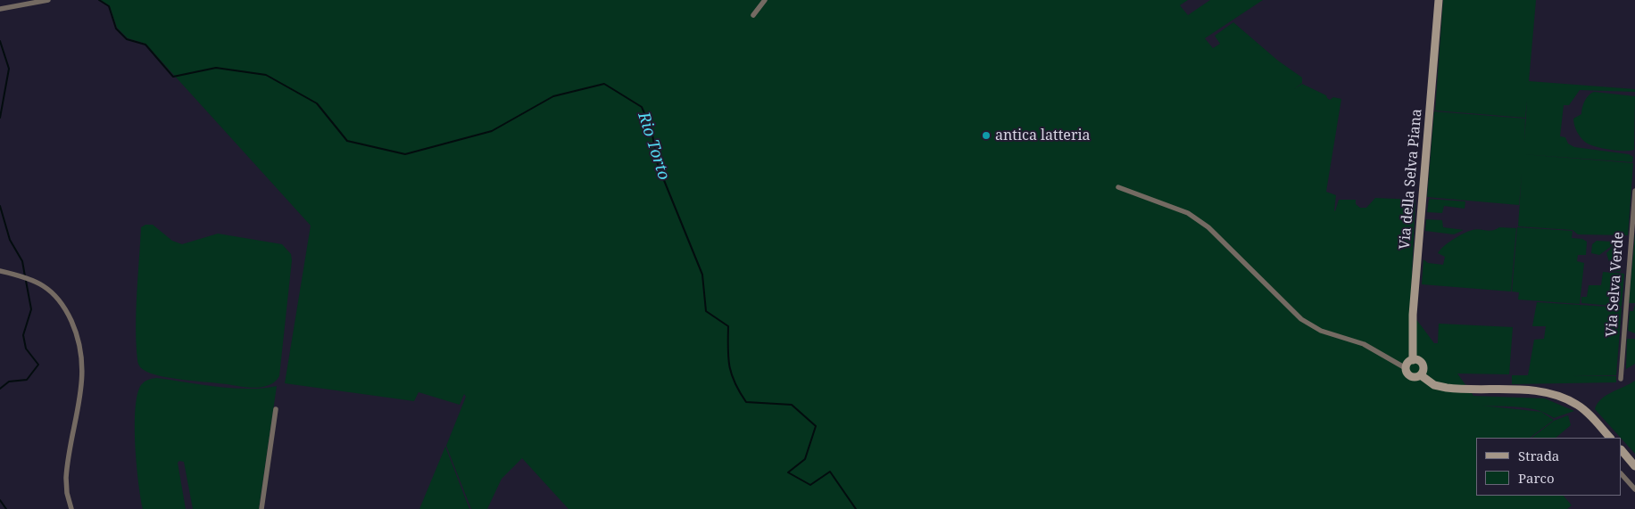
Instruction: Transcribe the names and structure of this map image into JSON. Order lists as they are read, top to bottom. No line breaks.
{"streets":{"street":["Via della Selva Piana","Via Selva Verde"]},"water":["Rio Torto"],"places":["antica latteria"],"legend":["Strada","Parco"]}
